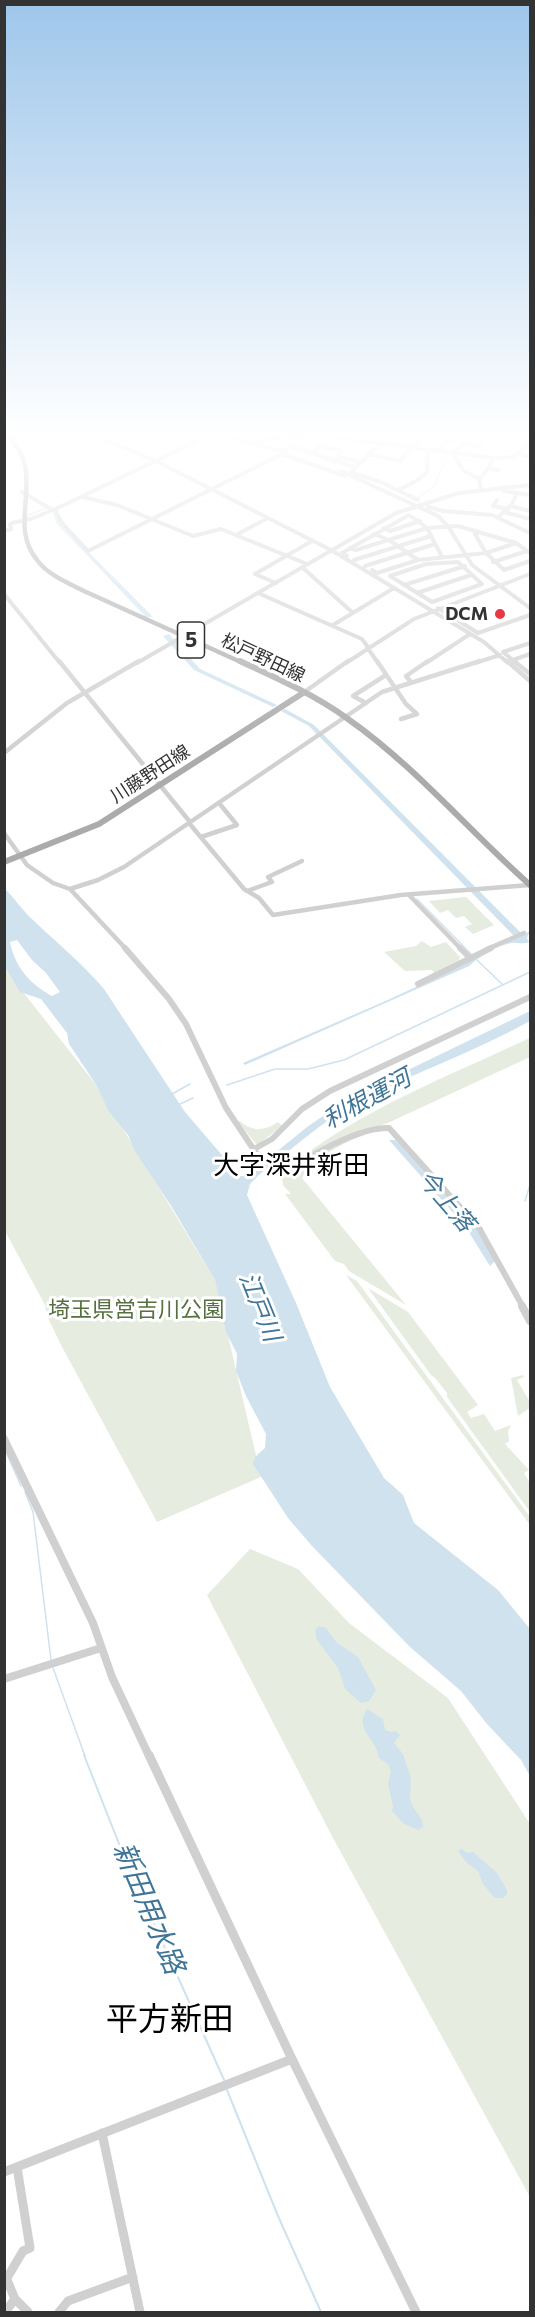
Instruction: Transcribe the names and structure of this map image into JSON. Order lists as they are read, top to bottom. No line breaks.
{"streets":{"main road":["5","松戸野田線","川藤野田線"]},"crossings":[["松戸野田線","川藤野田線"]],"districts":["大字深井新田","平方新田"],"water":["利根運河","今上落","江戸川","新田用水路"],"parks":["埼玉県営吉川公園"],"places":["DCM"]}
